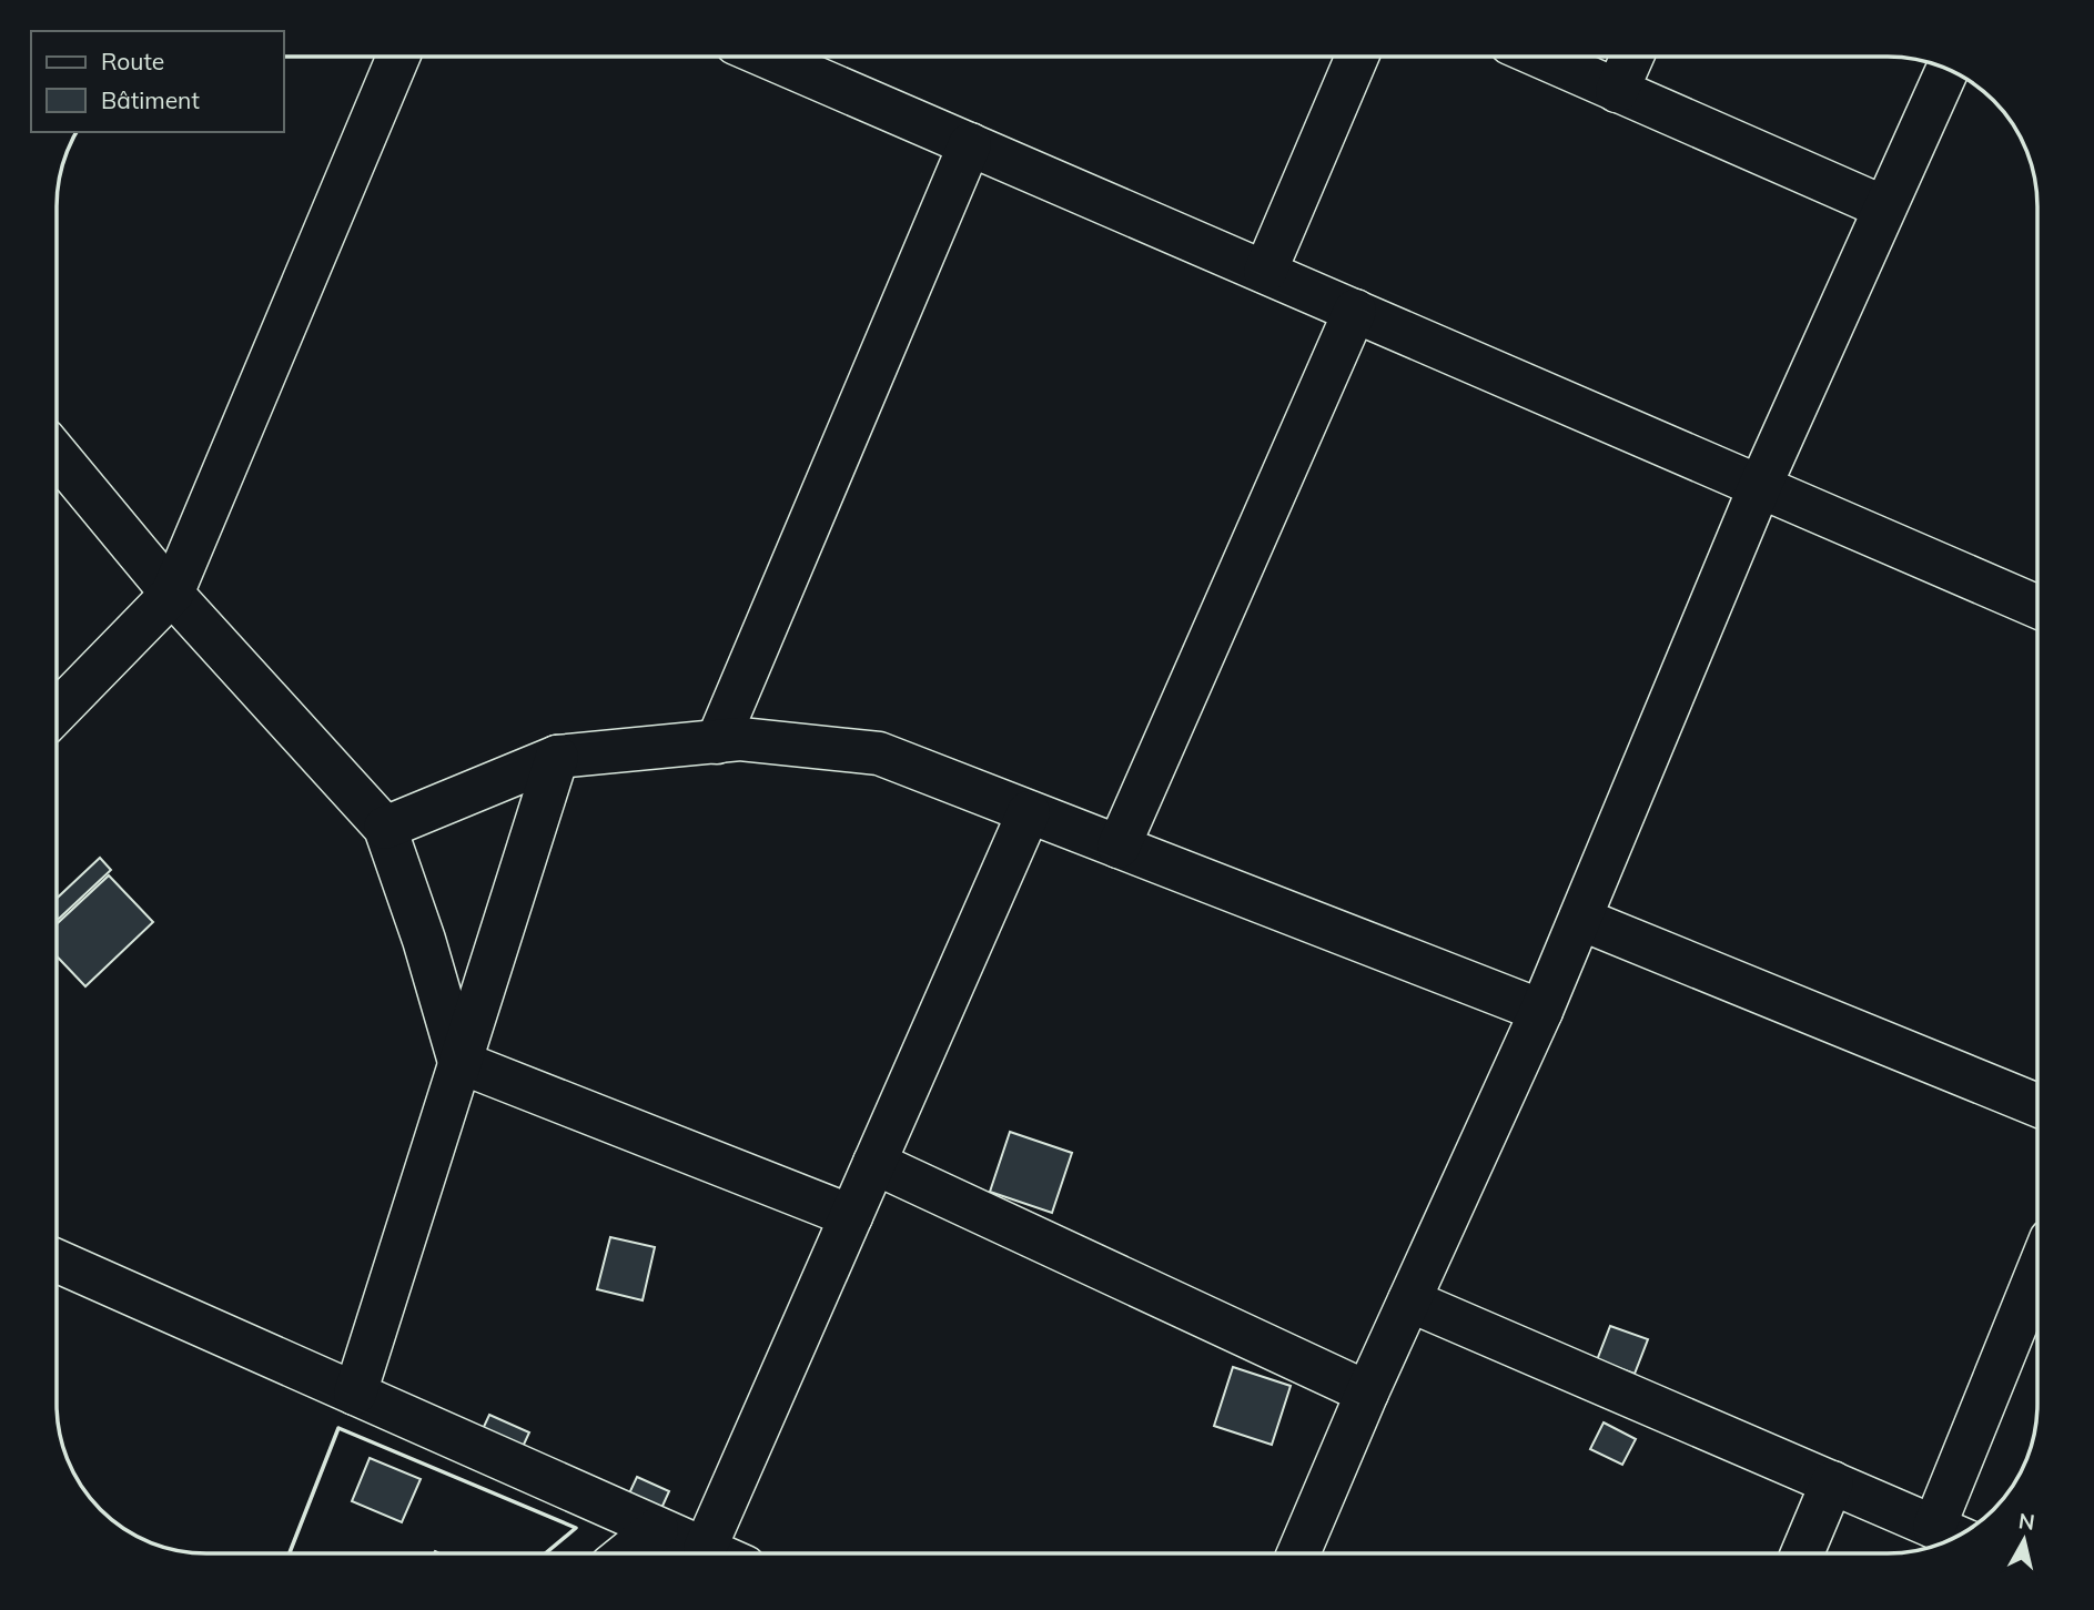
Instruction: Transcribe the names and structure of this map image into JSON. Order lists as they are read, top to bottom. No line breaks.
{"legend":["Route","Bâtiment"],"north":"top"}
